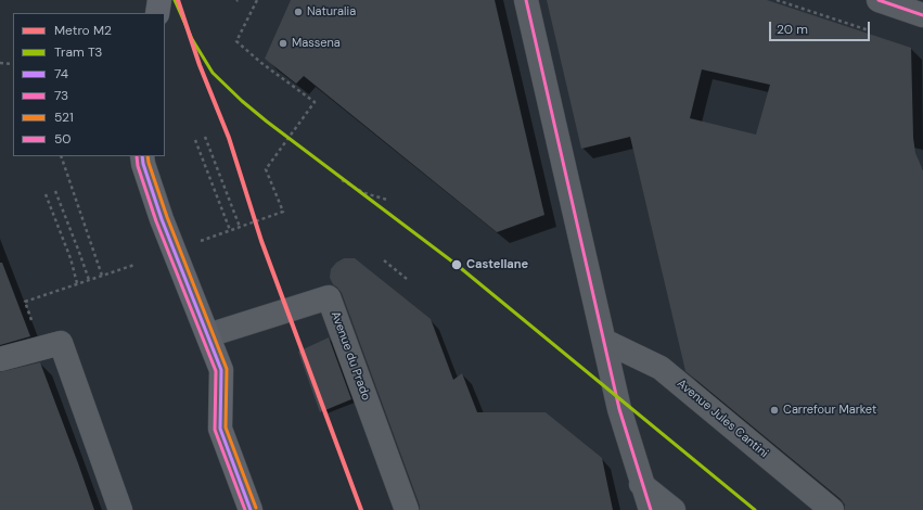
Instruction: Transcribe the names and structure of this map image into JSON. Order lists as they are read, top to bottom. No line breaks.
{"streets":{"street":["Avenue du Prado","Avenue Jules Cantini"]},"places":["Naturalia","Massena","Castellane","Carrefour Market"],"lines":["metro line M2","tram line T3","transit line 50","transit line 74","transit line 73","transit line 521"],"legend":["Metro M2","Tram T3","74","73","521","50"],"scale_bar":"20 m"}
